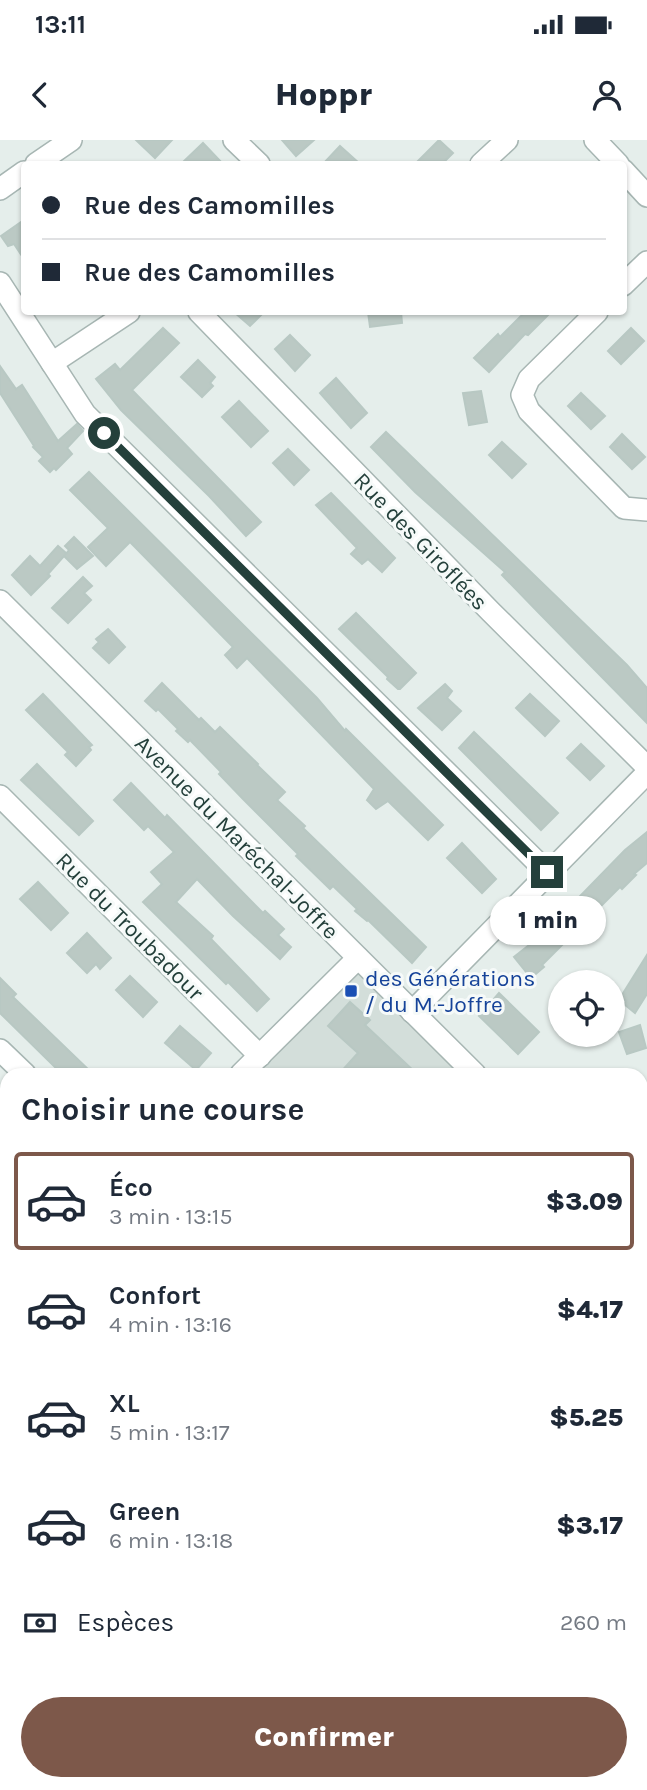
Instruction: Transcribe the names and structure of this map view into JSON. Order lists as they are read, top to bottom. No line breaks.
{"streets":{"street":["Rue des Giroflées","Avenue du Maréchal-Joffre","Rue du Troubadour"]},"places":{"transit":["des Générations / du M.-Joffre"]},"page":{"status":"13:11","header":"Hoppr","banner":["Rue des Camomilles","Rue des Camomilles"],"bubble":"1 min","heading":"Choisir une course","list":[{"name":"Éco","note":"3 min · 13:15","value":"$3.09"},{"name":"Confort","note":"4 min · 13:16","value":"$4.17"},{"name":"XL","note":"5 min · 13:17","value":"$5.25"},{"name":"Green","note":"6 min · 13:18","value":"$3.17"}],"pay":["Espèces","260 m"],"buttons":"Confirmer"}}
